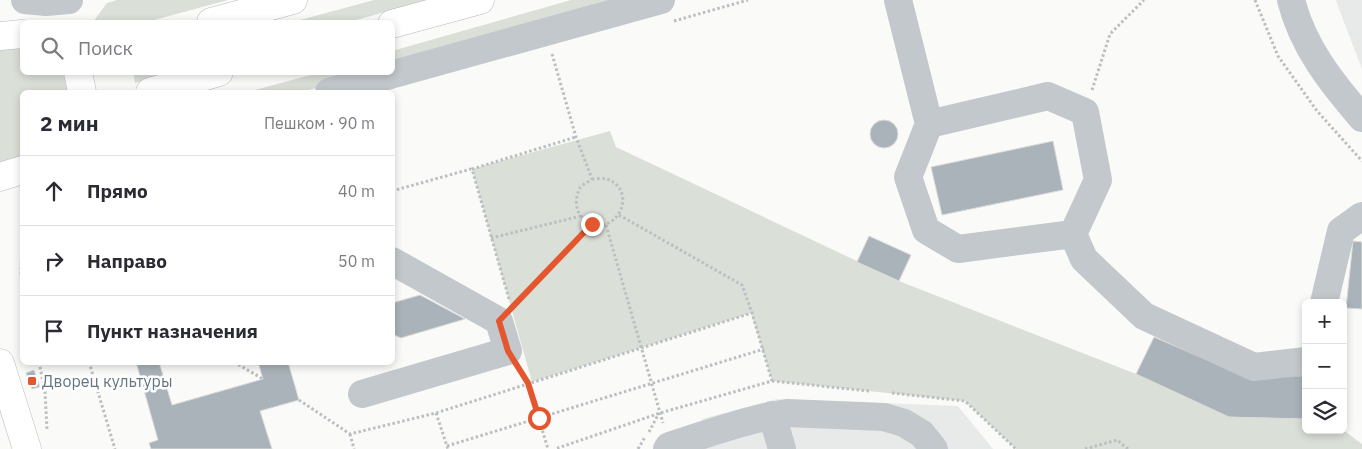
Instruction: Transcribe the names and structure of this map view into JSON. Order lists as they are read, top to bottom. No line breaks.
{"places":{"transit":["Дворец культуры"]},"page":{"search":"Поиск","heading":["2 мин","Пешком · 90 m"],"list":[["Прямо","40 m"],["Направо","50 m"],"Пункт назначения"],"map_buttons":["+","−"]}}
